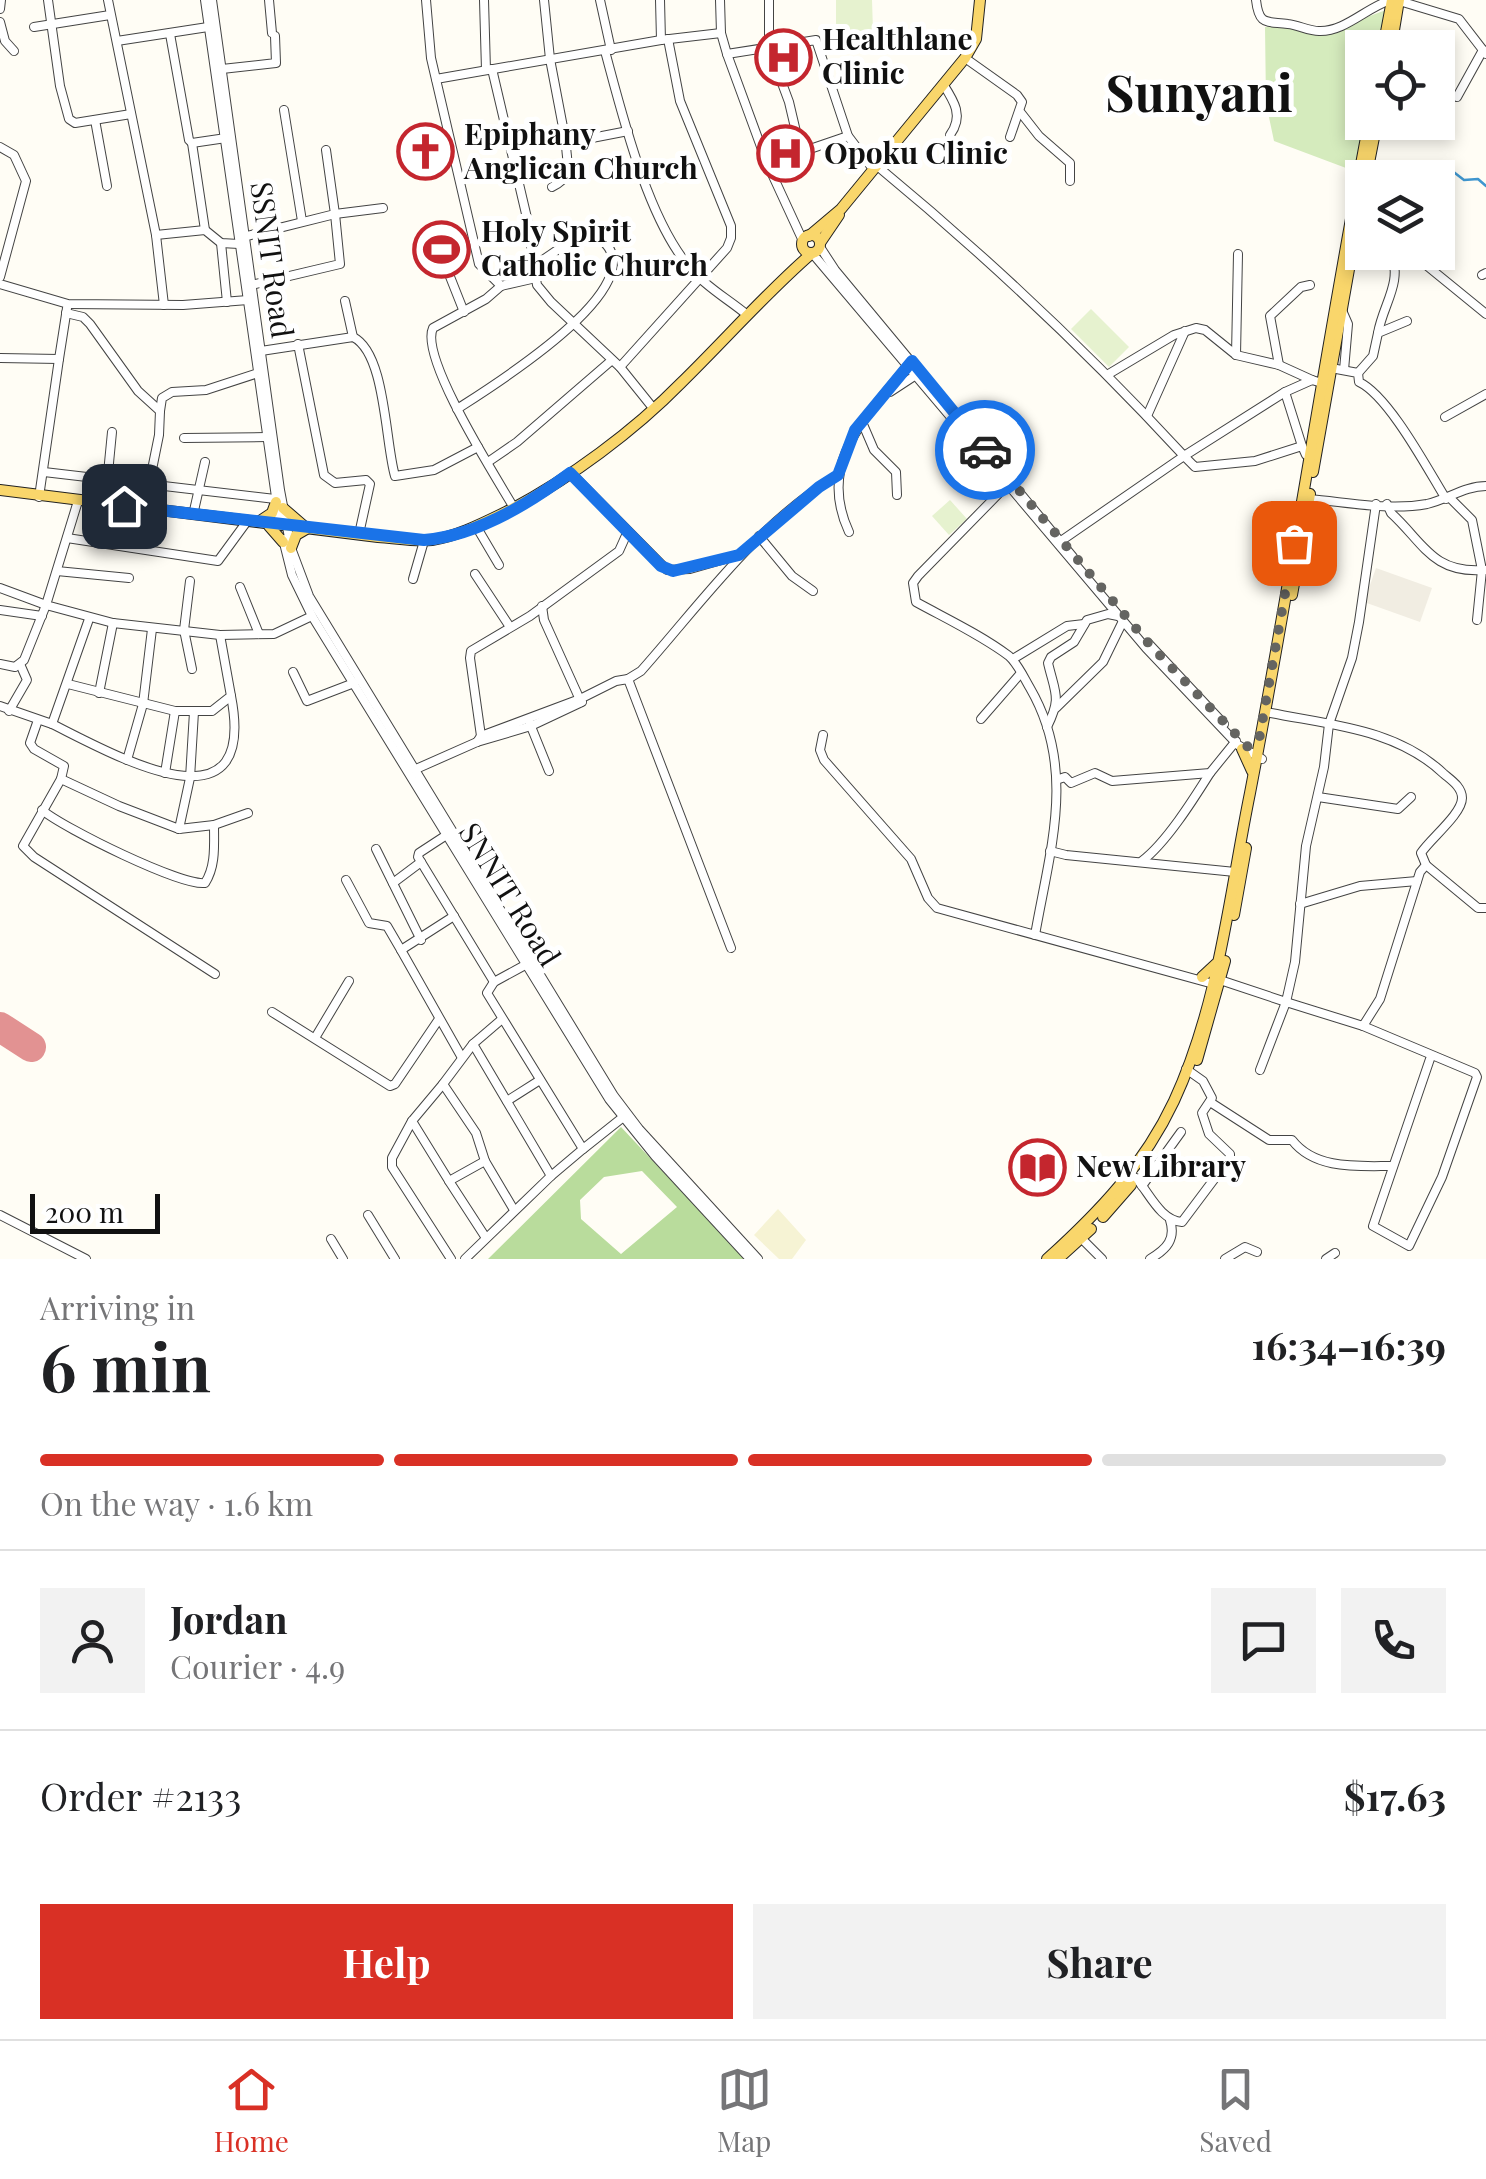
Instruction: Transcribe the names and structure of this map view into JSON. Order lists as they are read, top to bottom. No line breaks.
{"streets":{"street":["SSNIT Road","SNNIT Road"]},"crossings":[["SSNIT Road","SNNIT Road"]],"districts":["Sunyani"],"places":{"hospital":["Healthlane Clinic","Opoku Clinic"],"church":["Epiphany Anglican Church"],"sports":["Holy Spirit Catholic Church"],"library":["New Library"]},"scale_bar":"200 m","page":{"scale":"200 m","heading":["6 min","Arriving in","16:34–16:39"],"panel":["Jordan","Courier · 4.9","Order #2133","$17.63"],"bar":"On the way · 1.6 km","buttons":["Help","Share"],"tabs":["Home","Map","Saved"]}}
